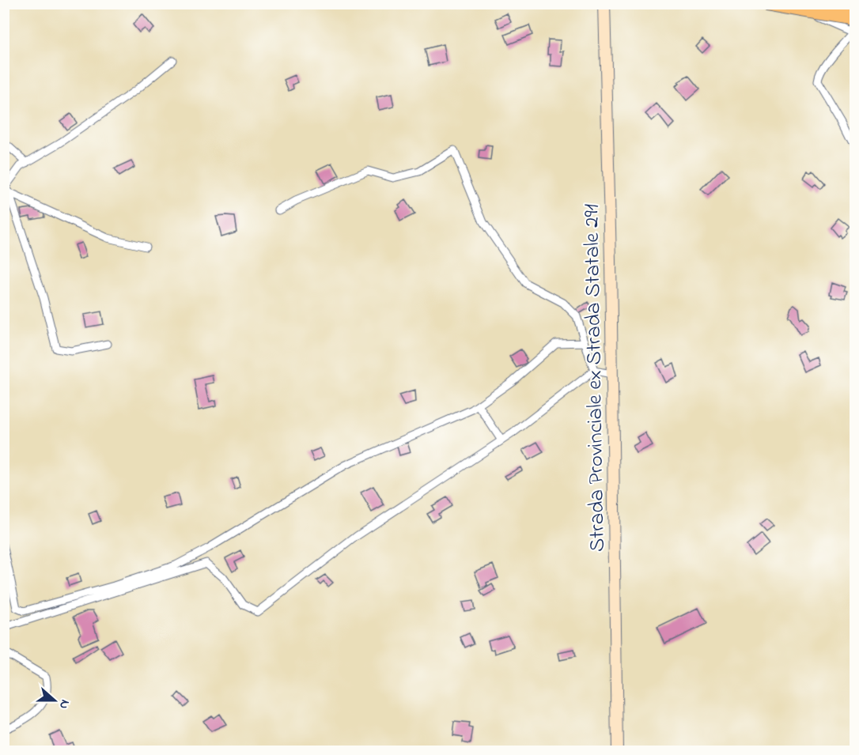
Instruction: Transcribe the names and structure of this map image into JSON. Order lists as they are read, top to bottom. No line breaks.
{"streets":{"street":["Strada Provinciale ex Strada Statale 291"]},"north":"right"}
